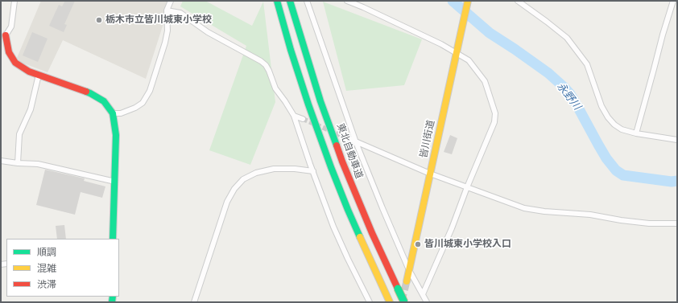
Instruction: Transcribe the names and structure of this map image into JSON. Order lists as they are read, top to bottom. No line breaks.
{"streets":{"main road":["皆川街道","東北自動車道"]},"water":["永野川"],"places":["栃木市立皆川城東小学校","皆川城東小学校入口"],"legend":["順調","混雑","渋滞"]}
